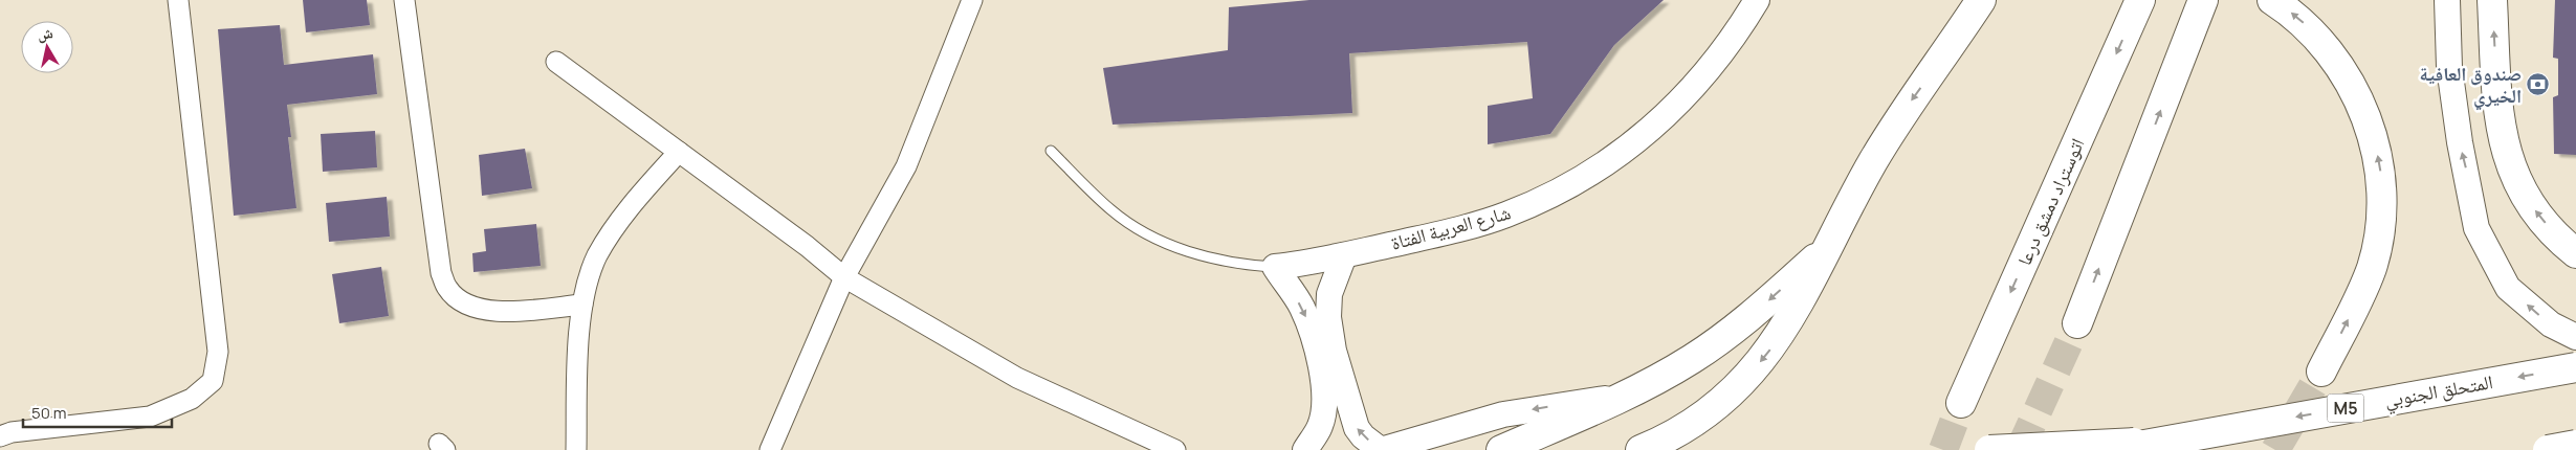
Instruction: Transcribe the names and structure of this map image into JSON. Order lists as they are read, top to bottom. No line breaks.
{"streets":{"highway":["اتوستراد دمشق درعا","المتحلق الجنوبي","M5"],"street":["شارع العربية الفتاة"]},"one_way":["المتحلق الجنوبي"],"places":{"bank":["صندوق العافية الخيري"]},"scale_bar":"50 m","north":"top"}
